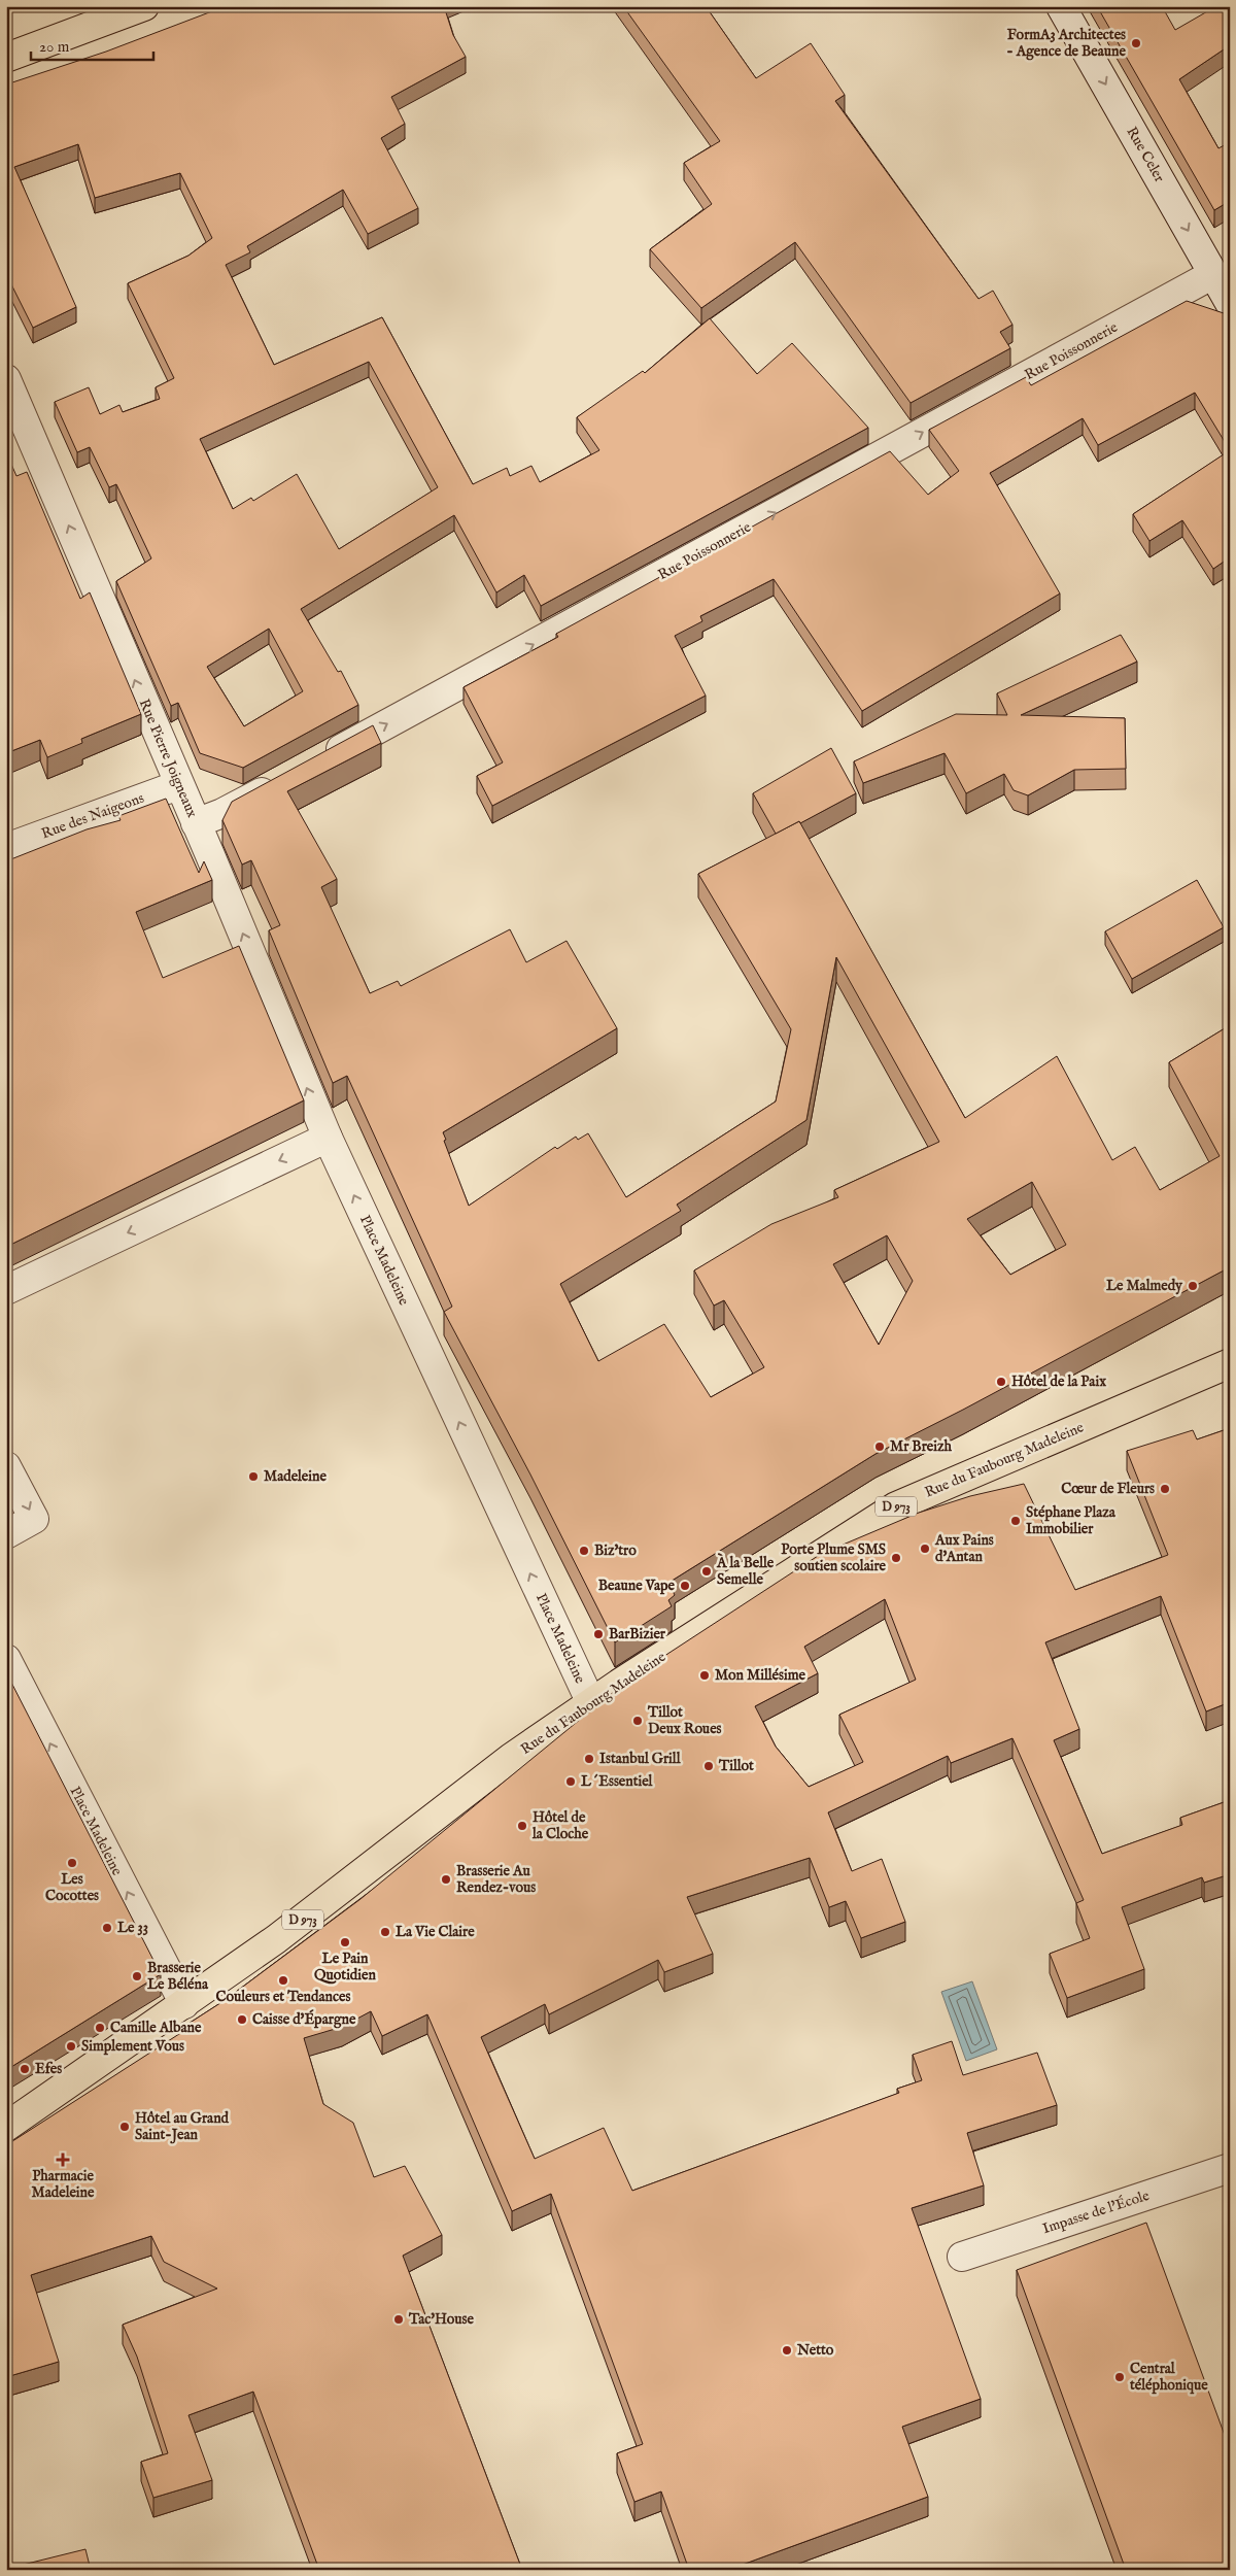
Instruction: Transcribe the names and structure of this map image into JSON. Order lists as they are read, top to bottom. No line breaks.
{"streets":{"main road":["Rue du Faubourg Madeleine","D 973"],"street":["Rue Celer","Rue Poissonnerie","Rue Pierre Joigneaux","Rue des Naigeons","Place Madeleine","Impasse de l'École"]},"crossings":[["Rue Celer","Rue Poissonnerie"],["Rue Pierre Joigneaux","Rue des Naigeons"],["Rue Pierre Joigneaux","Place Madeleine"],["Place Madeleine","Rue du Faubourg Madeleine"]],"one_way":["Rue Celer","Rue Poissonnerie","Rue Pierre Joigneaux","Place Madeleine"],"places":{"other":["FormA3 Architectes - Agence de Beaune","Le Malmedy","Hôtel de la Paix","Mr Breizh","Madeleine","Cœur de Fleurs","Stéphane Plaza Immobilier","Aux Pains d'Antan","Biz'tro","Porte Plume SMS soutien scolaire","À la Belle Semelle","Beaune Vape","BarBizier","Mon Millésime","Tillot Deux Roues","Istanbul Grill","Tillot","L´Essentiel","Hôtel de la Cloche","Les Cocottes","Brasserie Au Rendez-vous","Le 33","La Vie Claire","Le Pain Quotidien","Brasserie Le Béléna","Couleurs et Tendances","Caisse d'Épargne","Camille Albane","Simplement Vous","Efes","Hôtel au Grand Saint-Jean","Tac'House","Netto","Central téléphonique"],"health":["Pharmacie Madeleine"]},"scale_bar":"20 m"}
